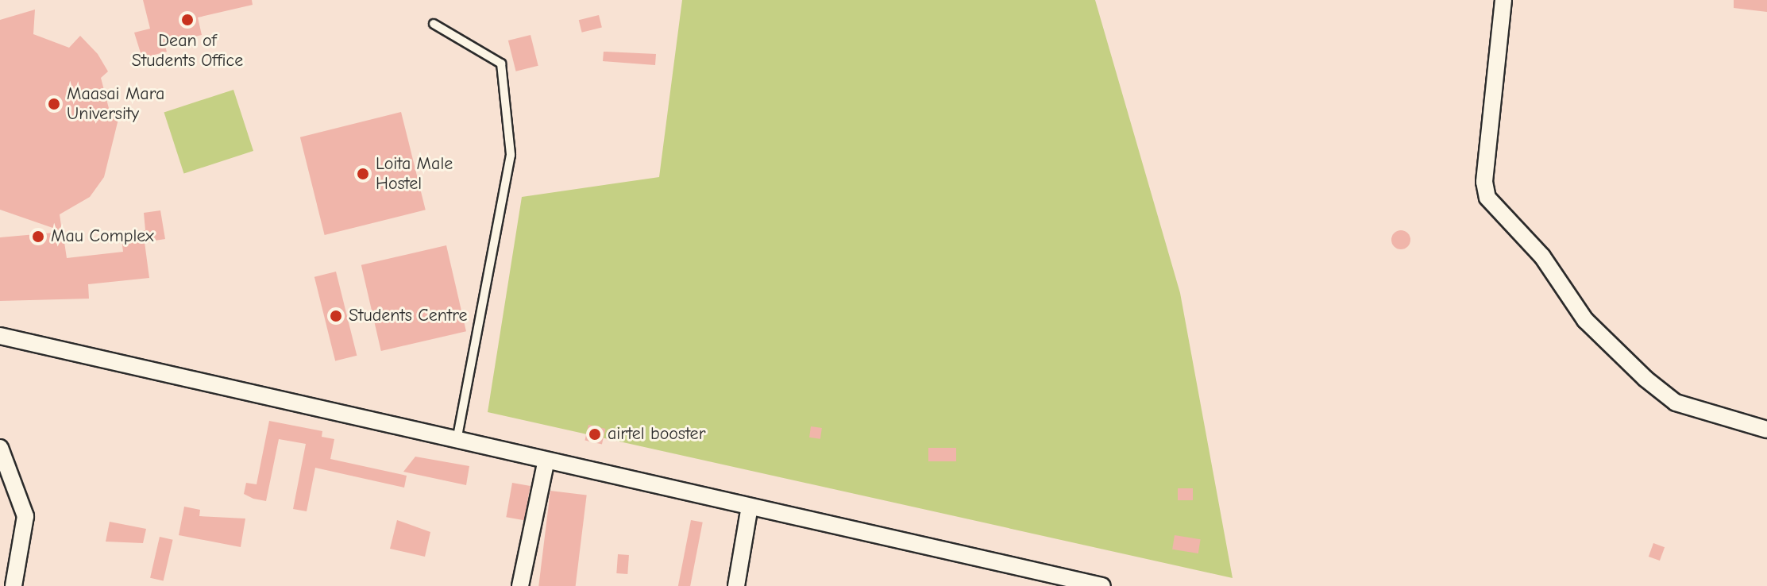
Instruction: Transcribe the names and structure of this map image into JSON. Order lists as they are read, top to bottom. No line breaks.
{"places":["Dean of Students Office","Maasai Mara University","Loita Male Hostel","Mau Complex","Students Centre","airtel booster"]}
